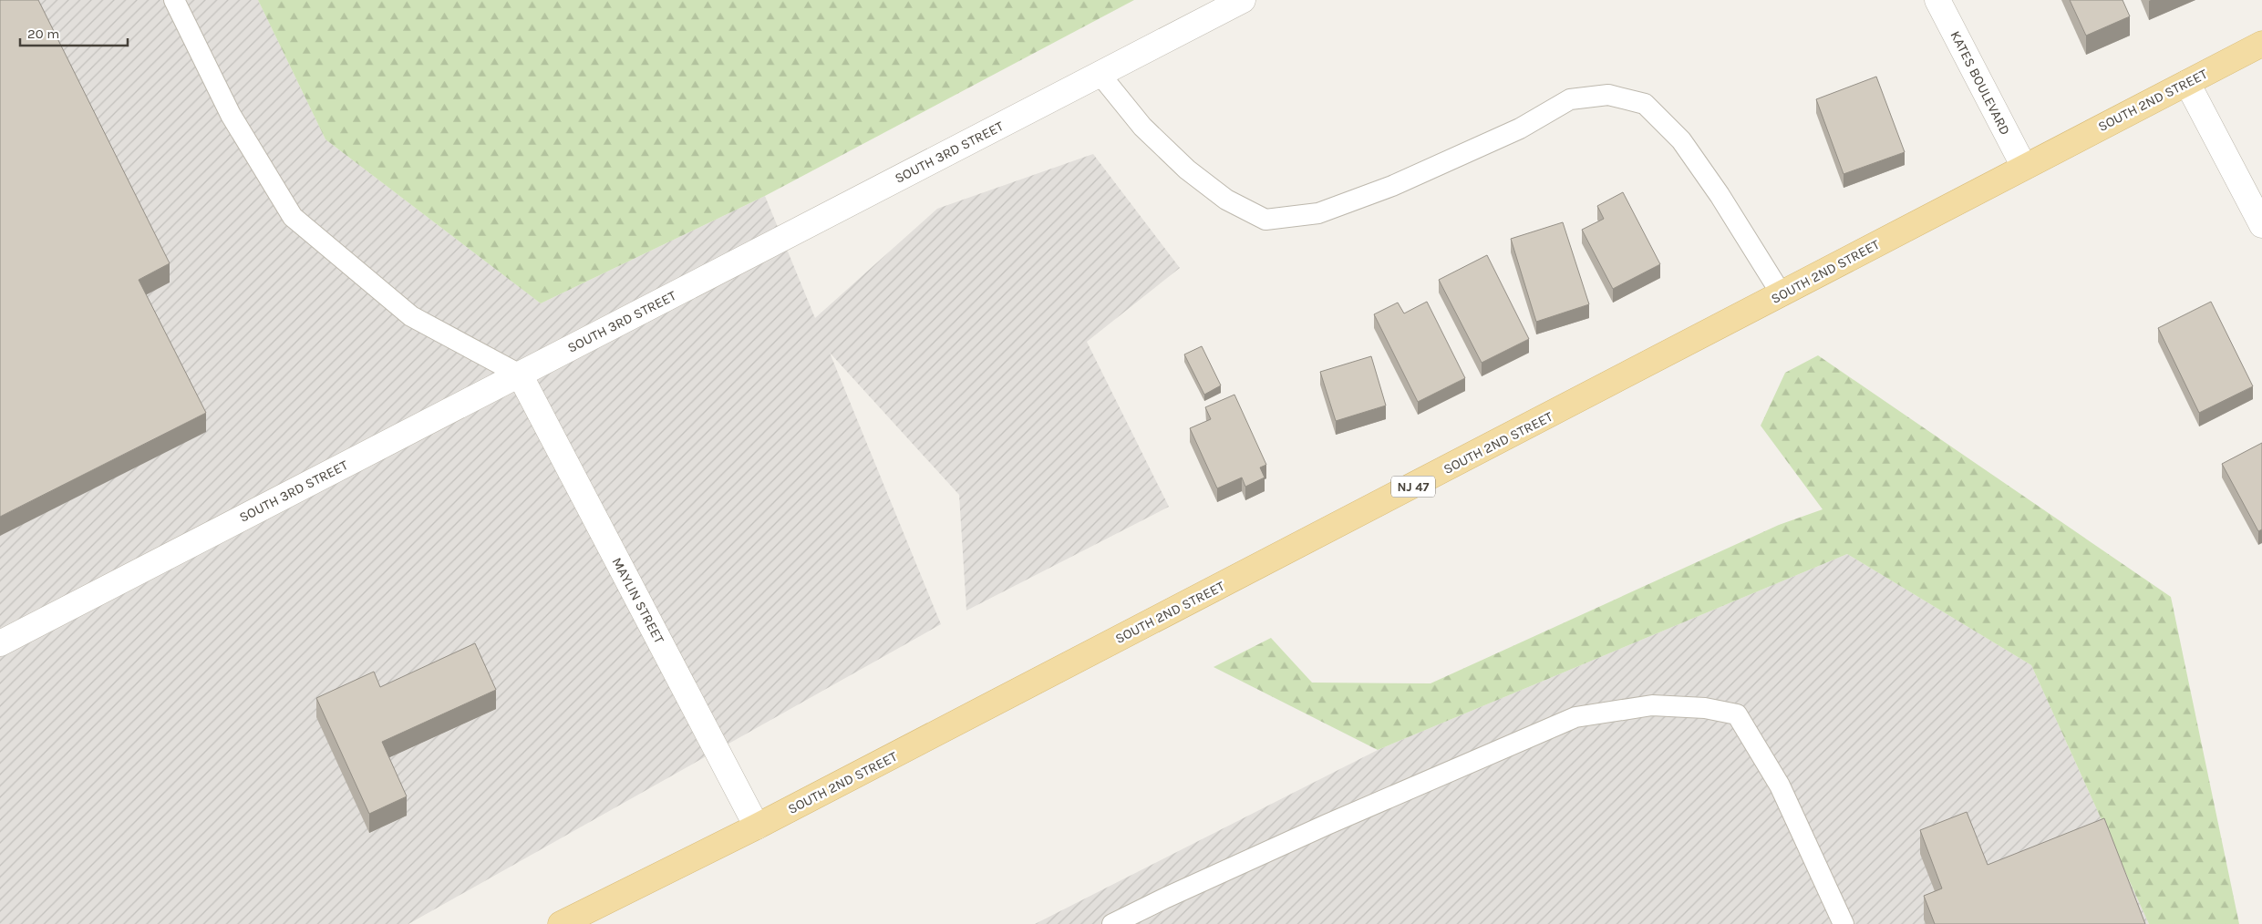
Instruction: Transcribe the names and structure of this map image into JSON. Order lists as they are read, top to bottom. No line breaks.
{"streets":{"main road":["SOUTH 2ND STREET","NJ 47"],"street":["KATES BOULEVARD","SOUTH 3RD STREET","MAYLIN STREET"]},"crossings":[["KATES BOULEVARD","SOUTH 2ND STREET"],["SOUTH 2ND STREET","MAYLIN STREET"],["SOUTH 3RD STREET","MAYLIN STREET"]],"scale_bar":"20 m"}
